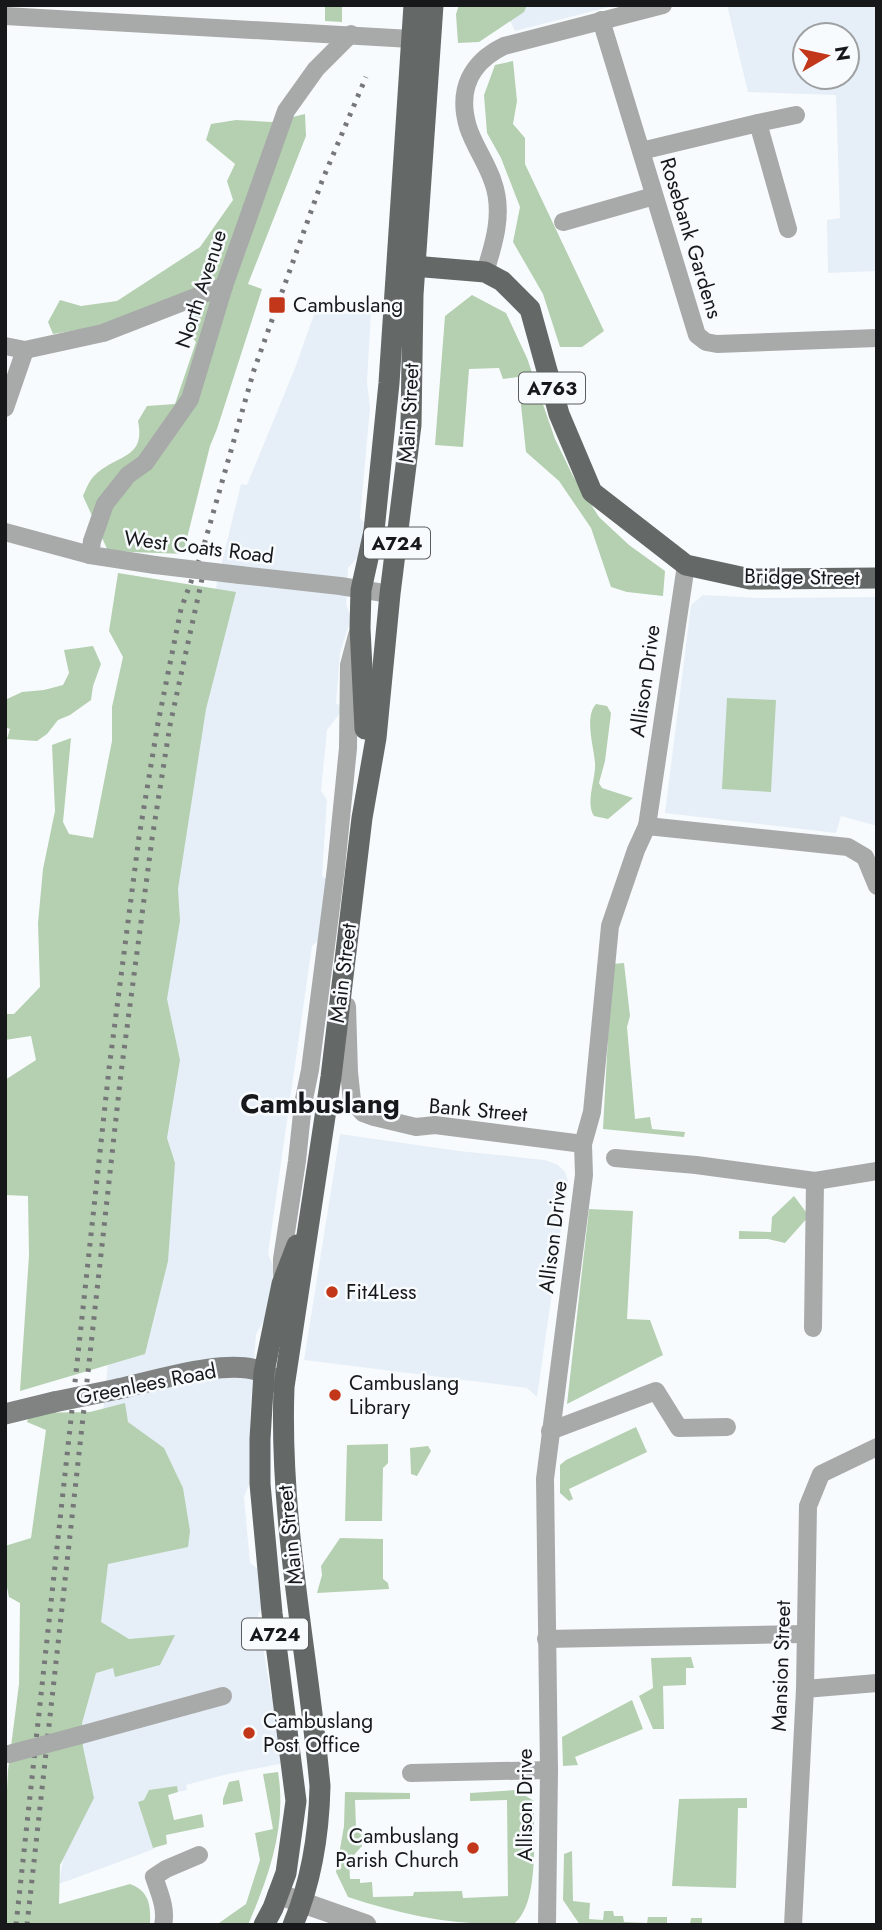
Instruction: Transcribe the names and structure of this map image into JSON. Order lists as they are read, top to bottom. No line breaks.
{"streets":{"main road":["A763","Main Street","A724","Bridge Street","Greenlees Road"],"street":["Rosebank Gardens","North Avenue","West Coats Road","Allison Drive","Bank Street","Mansion Street"]},"crossings":[["North Avenue","West Coats Road"],["Main Street","A724"],["Main Street","West Coats Road"],["Main Street","Bank Street"],["Main Street","Greenlees Road"],["Bridge Street","Allison Drive"],["Allison Drive","Bank Street"]],"districts":["Cambuslang"],"places":{"transit":["Cambuslang"],"other":["Fit4Less","Cambuslang Library","Cambuslang Post Office","Cambuslang Parish Church"]},"north":"right"}
